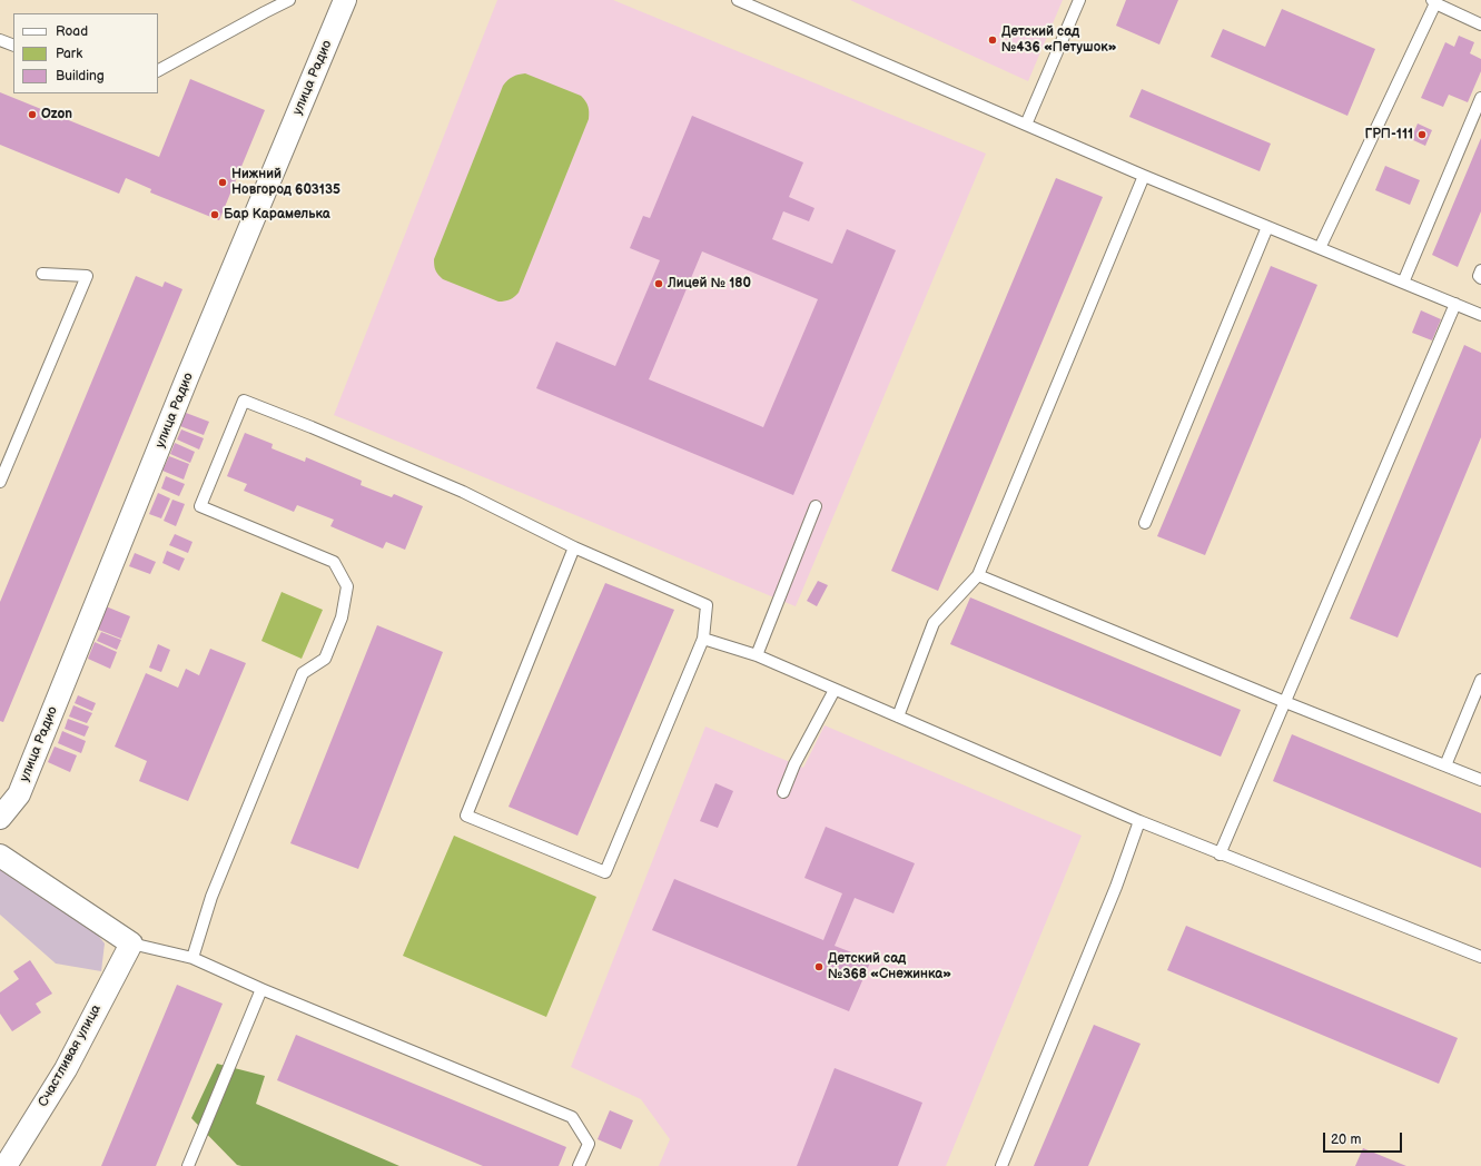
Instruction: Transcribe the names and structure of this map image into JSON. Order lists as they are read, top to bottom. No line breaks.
{"streets":{"street":["улица Радио","Счастливая улица"]},"places":["Детский сад №436 «Петушок»","Ozon","ГРП-111","Нижний Новгород 603135","Бар Карамелька","Лицей № 180","Детский сад №368 «Снежинка»"],"legend":["Road","Park","Building"],"scale_bar":"20 m"}
